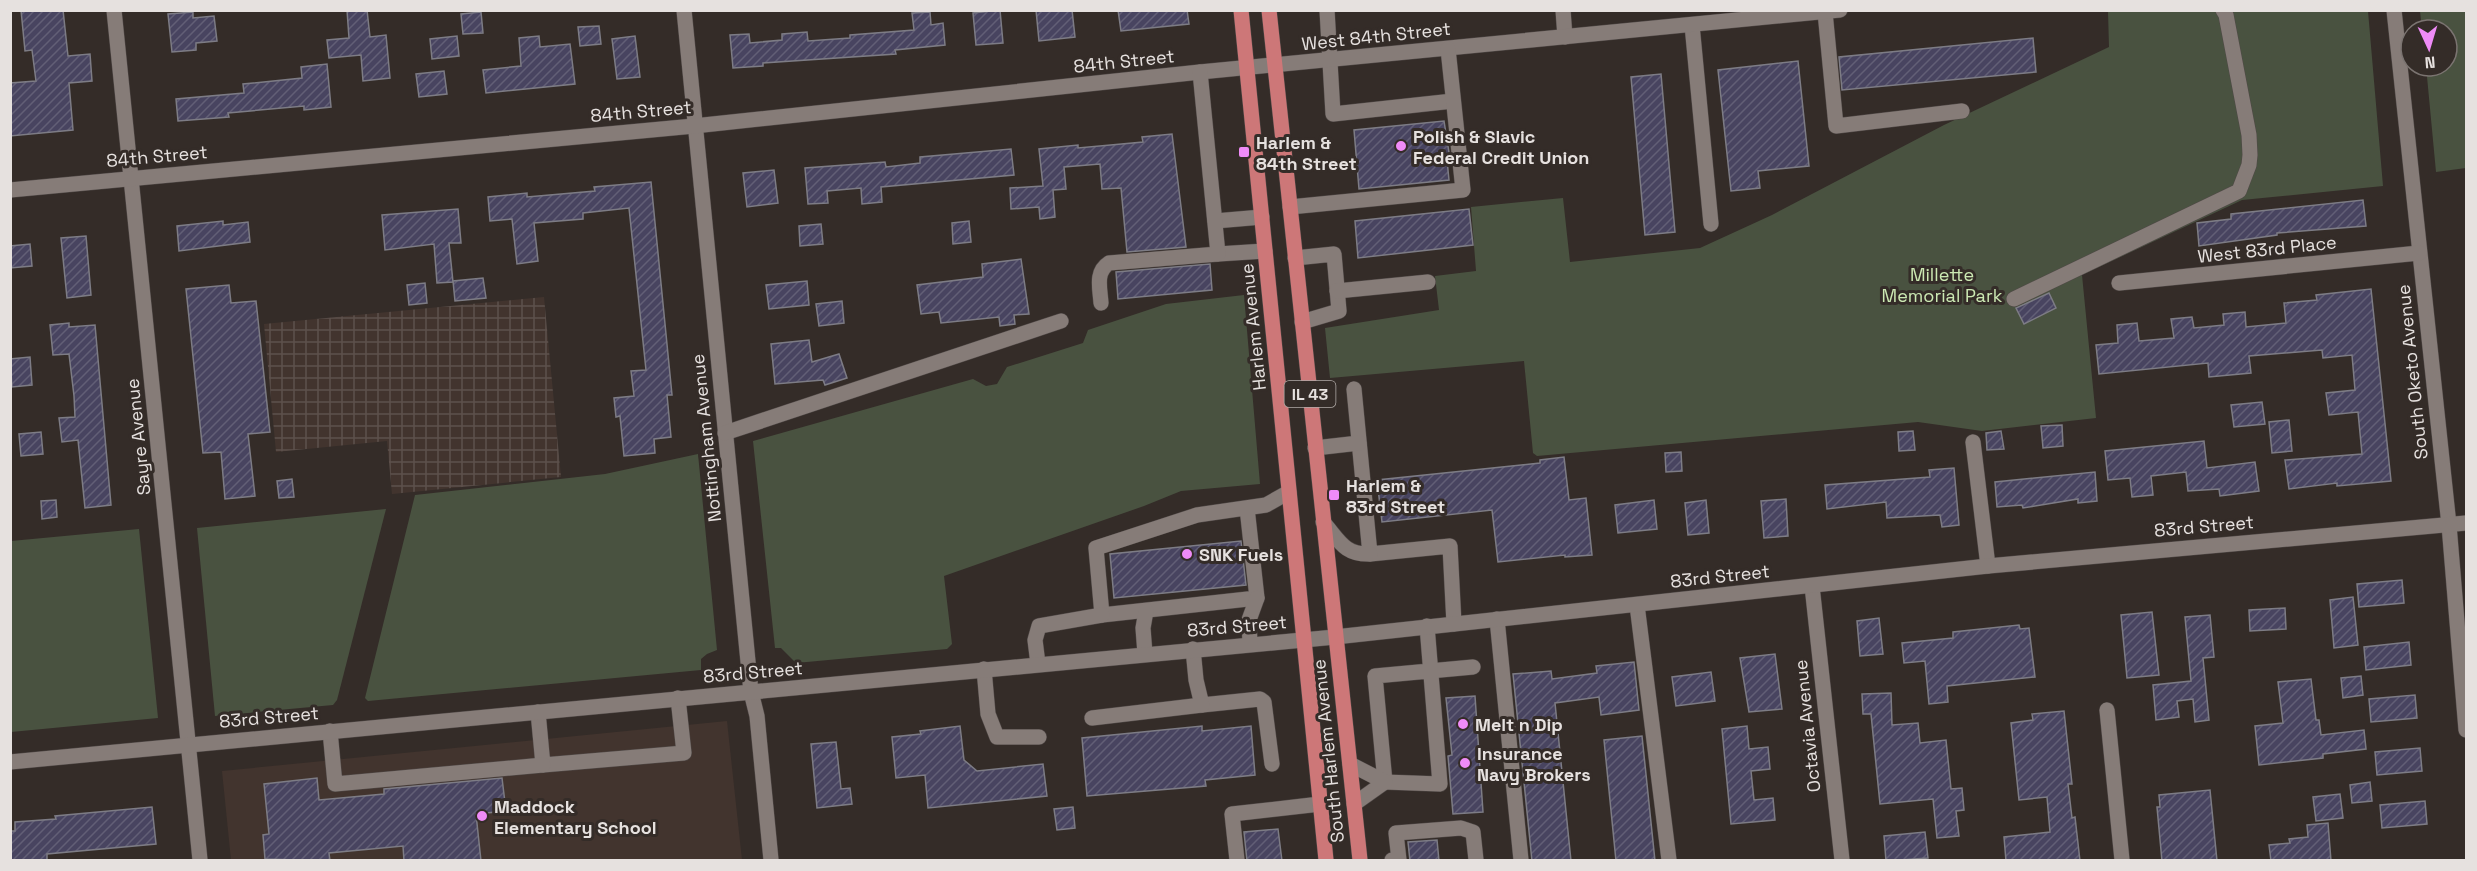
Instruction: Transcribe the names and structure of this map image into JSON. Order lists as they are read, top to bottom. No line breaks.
{"streets":{"main road":["Harlem Avenue","IL 43","South Harlem Avenue"],"street":["West 84th Street","84th Street","West 83rd Place","South Oketo Avenue","Sayre Avenue","Nottingham Avenue","83rd Street","Octavia Avenue"]},"crossings":[["West 84th Street","84th Street"],["West 84th Street","IL 43"],["84th Street","Harlem Avenue"],["84th Street","IL 43"],["84th Street","Sayre Avenue"],["84th Street","Nottingham Avenue"],["West 83rd Place","South Oketo Avenue"],["Harlem Avenue","83rd Street"],["Harlem Avenue","South Harlem Avenue"],["South Oketo Avenue","83rd Street"],["IL 43","83rd Street"],["IL 43","South Harlem Avenue"],["Sayre Avenue","83rd Street"],["Nottingham Avenue","83rd Street"],["83rd Street","Octavia Avenue"],["83rd Street","South Harlem Avenue"]],"parks":["Millette Memorial Park"],"places":{"other":["Polish & Slavic Federal Credit Union","SNK Fuels","Melt n Dip","Insurance Navy Brokers","Maddock Elementary School"],"transit":["Harlem & 84th Street","Harlem & 83rd Street"]},"north":"bottom"}
